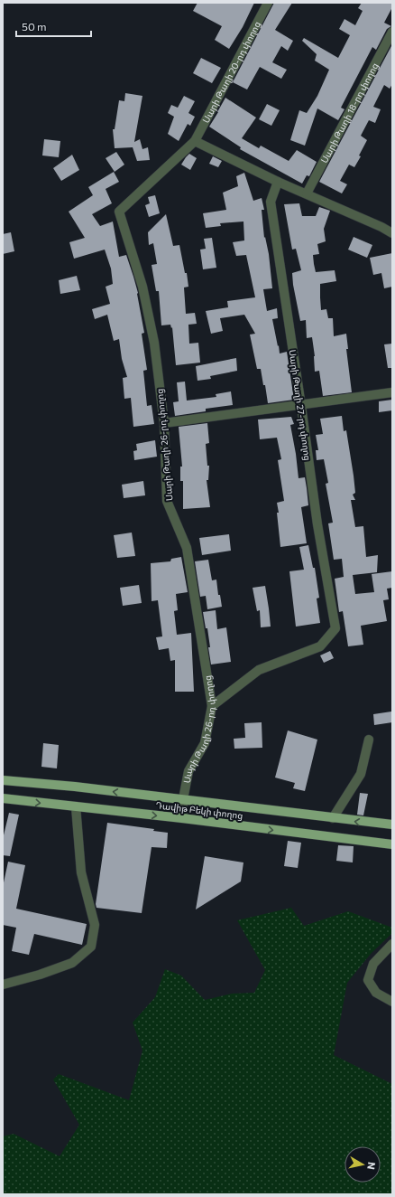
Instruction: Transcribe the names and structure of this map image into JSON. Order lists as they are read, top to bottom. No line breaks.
{"streets":{"main road":["Դավիթ Բեկի փողոց"],"street":["Սարի Թաղի 20-րդ փողոց","Սարի Թաղի 18-րդ փողոց","Սարի Թաղի 27-րդ փողոց","Սարի Թաղի 26-րդ փողոց"]},"crossings":[["Սարի Թաղի 20-րդ փողոց","Սարի Թաղի 26-րդ փողոց"],["Սարի Թաղի 27-րդ փողոց","Սարի Թաղի 26-րդ փողոց"],["Սարի Թաղի 26-րդ փողոց","Դավիթ Բեկի փողոց"]],"scale_bar":"50 m","north":"right"}
